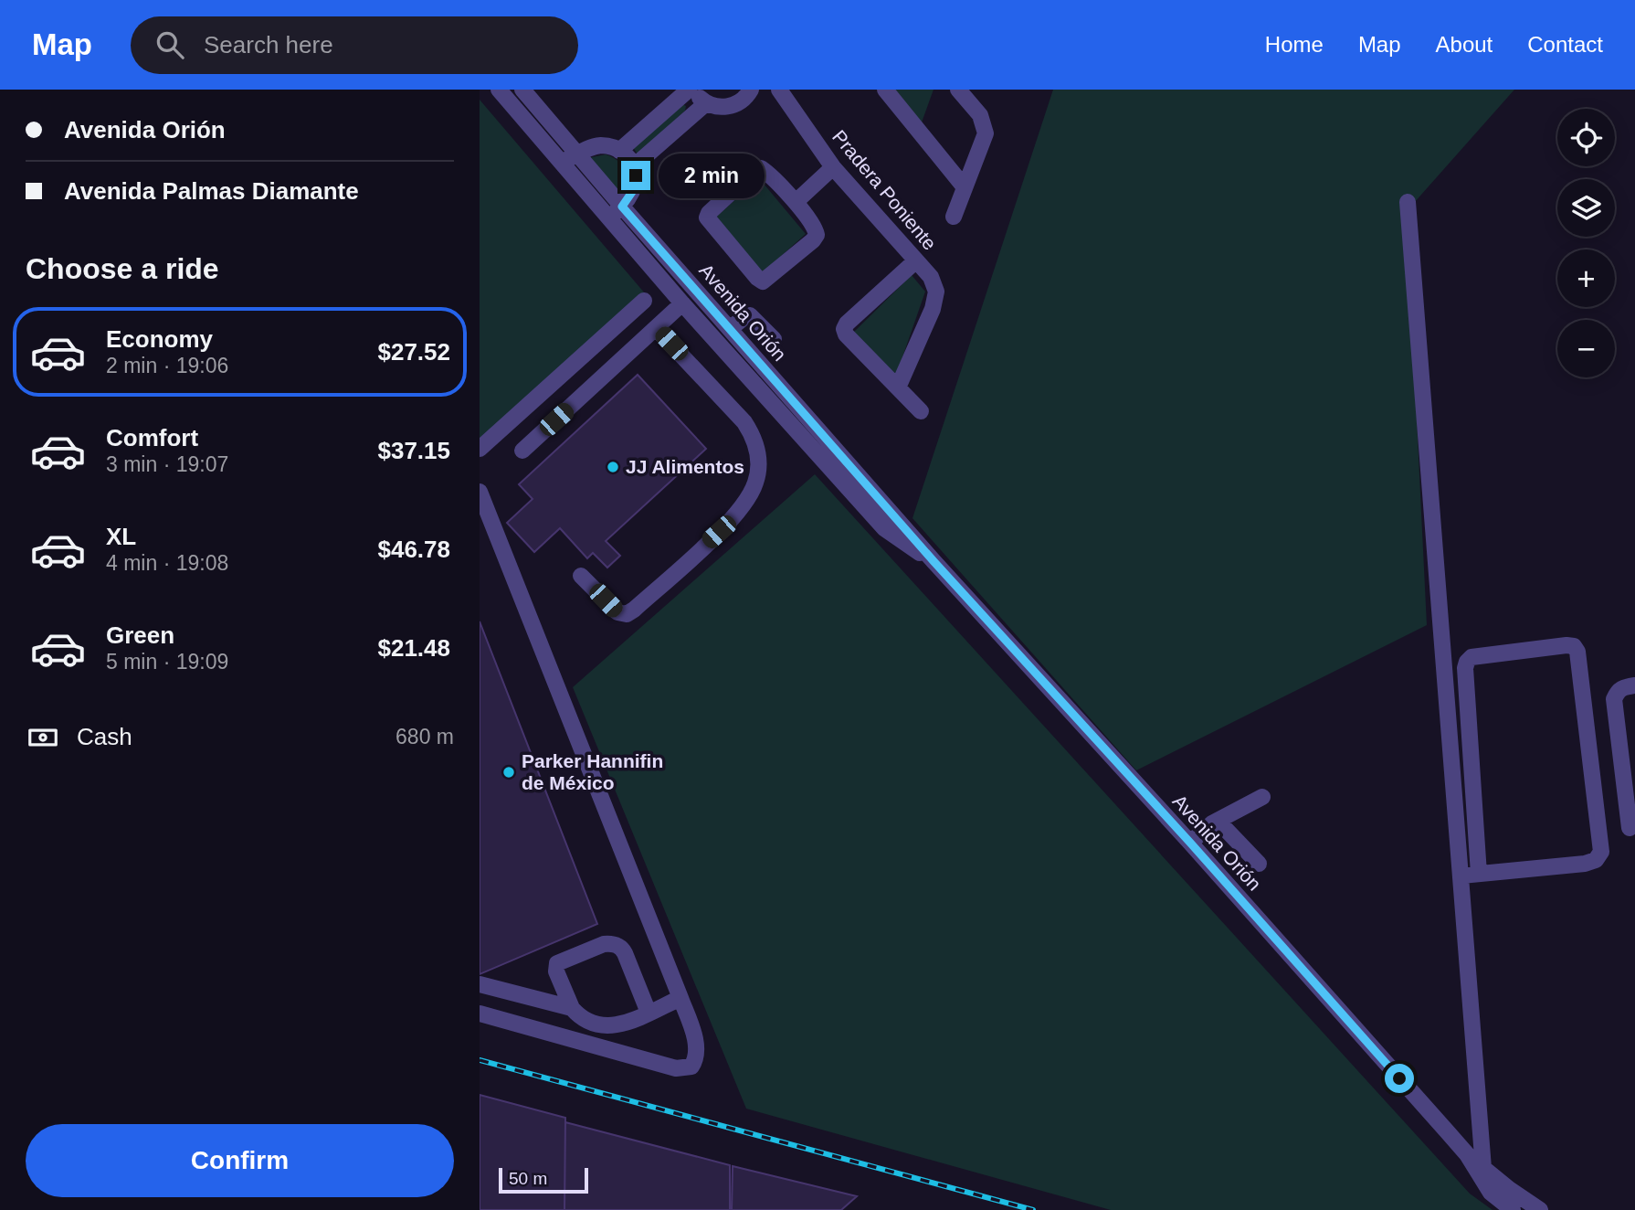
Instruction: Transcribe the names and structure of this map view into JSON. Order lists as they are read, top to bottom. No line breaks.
{"streets":{"street":["Pradera Poniente","Avenida Orión"]},"places":["JJ Alimentos","Parker Hannifin de México"],"scale_bar":"50 m","page":{"header":"Map","search":"Search here","nav":["Home","Map","About","Contact"],"banner":["Avenida Orión","Avenida Palmas Diamante"],"map_buttons":["+","−"],"bubble":"2 min","heading":"Choose a ride","list":[{"name":"Economy","note":"2 min · 19:06","value":"$27.52"},{"name":"Comfort","note":"3 min · 19:07","value":"$37.15"},{"name":"XL","note":"4 min · 19:08","value":"$46.78"},{"name":"Green","note":"5 min · 19:09","value":"$21.48"}],"pay":["Cash","680 m"],"buttons":"Confirm","scale":"50 m"}}
